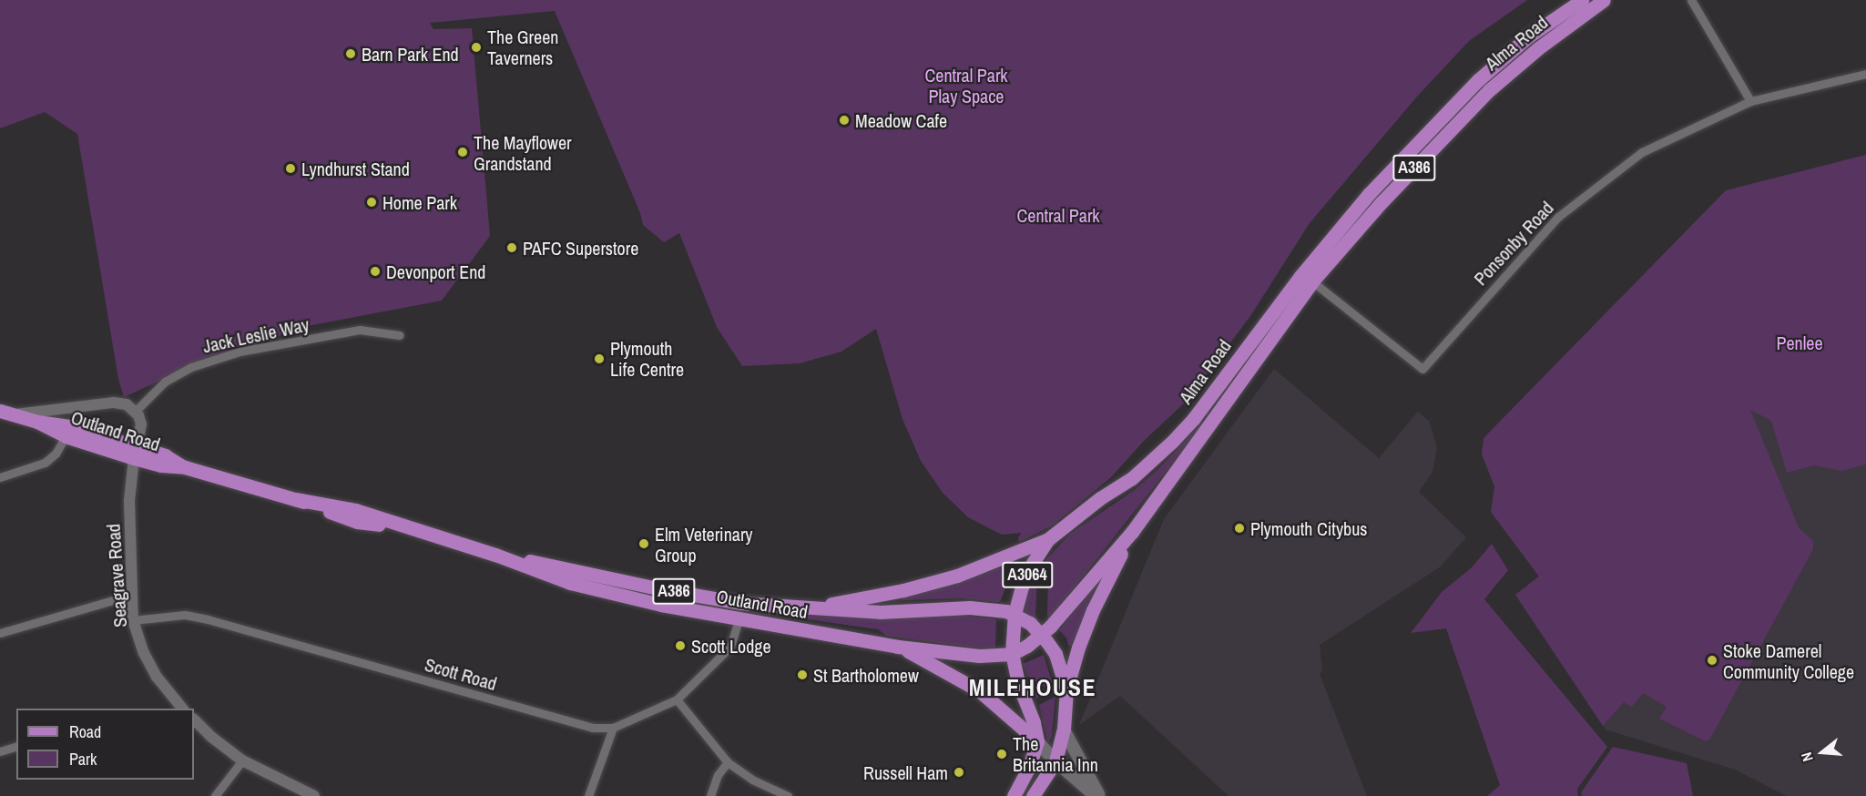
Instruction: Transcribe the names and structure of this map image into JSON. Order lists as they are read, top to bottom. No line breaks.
{"streets":{"main road":["Alma Road","A386","Outland Road","A3064"],"street":["Ponsonby Road","Jack Leslie Way","Seagrave Road","Scott Road"]},"crossings":[["Alma Road","Ponsonby Road"],["Alma Road","Outland Road"],["Alma Road","A3064"],["Jack Leslie Way","Seagrave Road"],["Outland Road","A3064"],["Outland Road","Seagrave Road"],["Outland Road","Scott Road"],["Seagrave Road","Scott Road"]],"districts":["MILEHOUSE"],"parks":["Central Park Play Space","Central Park","Penlee"],"places":["The Green Taverners","Barn Park End","Meadow Cafe","The Mayflower Grandstand","Lyndhurst Stand","Home Park","PAFC Superstore","Devonport End","Plymouth Life Centre","Plymouth Citybus","Elm Veterinary Group","Scott Lodge","Stoke Damerel Community College","St Bartholomew","The Britannia Inn","Russell Ham"],"legend":["Road","Park"],"north":"left"}
